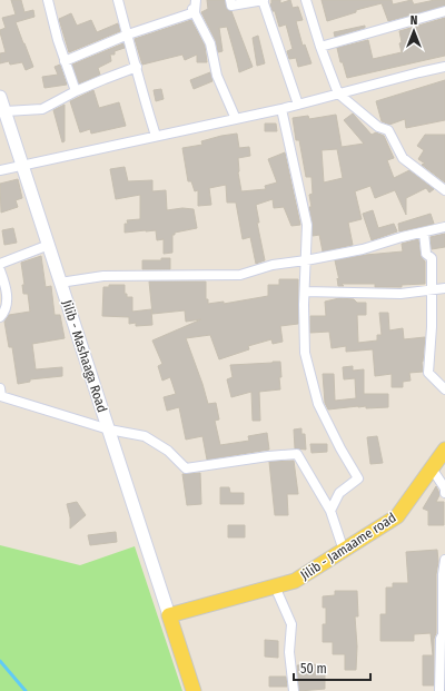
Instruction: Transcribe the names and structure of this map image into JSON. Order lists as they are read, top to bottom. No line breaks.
{"streets":{"main road":["Jilib - Mashaaga Road","Jilib - Jamaame road"]},"crossings":[["Jilib - Mashaaga Road","Jilib - Jamaame road"]],"scale_bar":"50 m","north":"top"}
